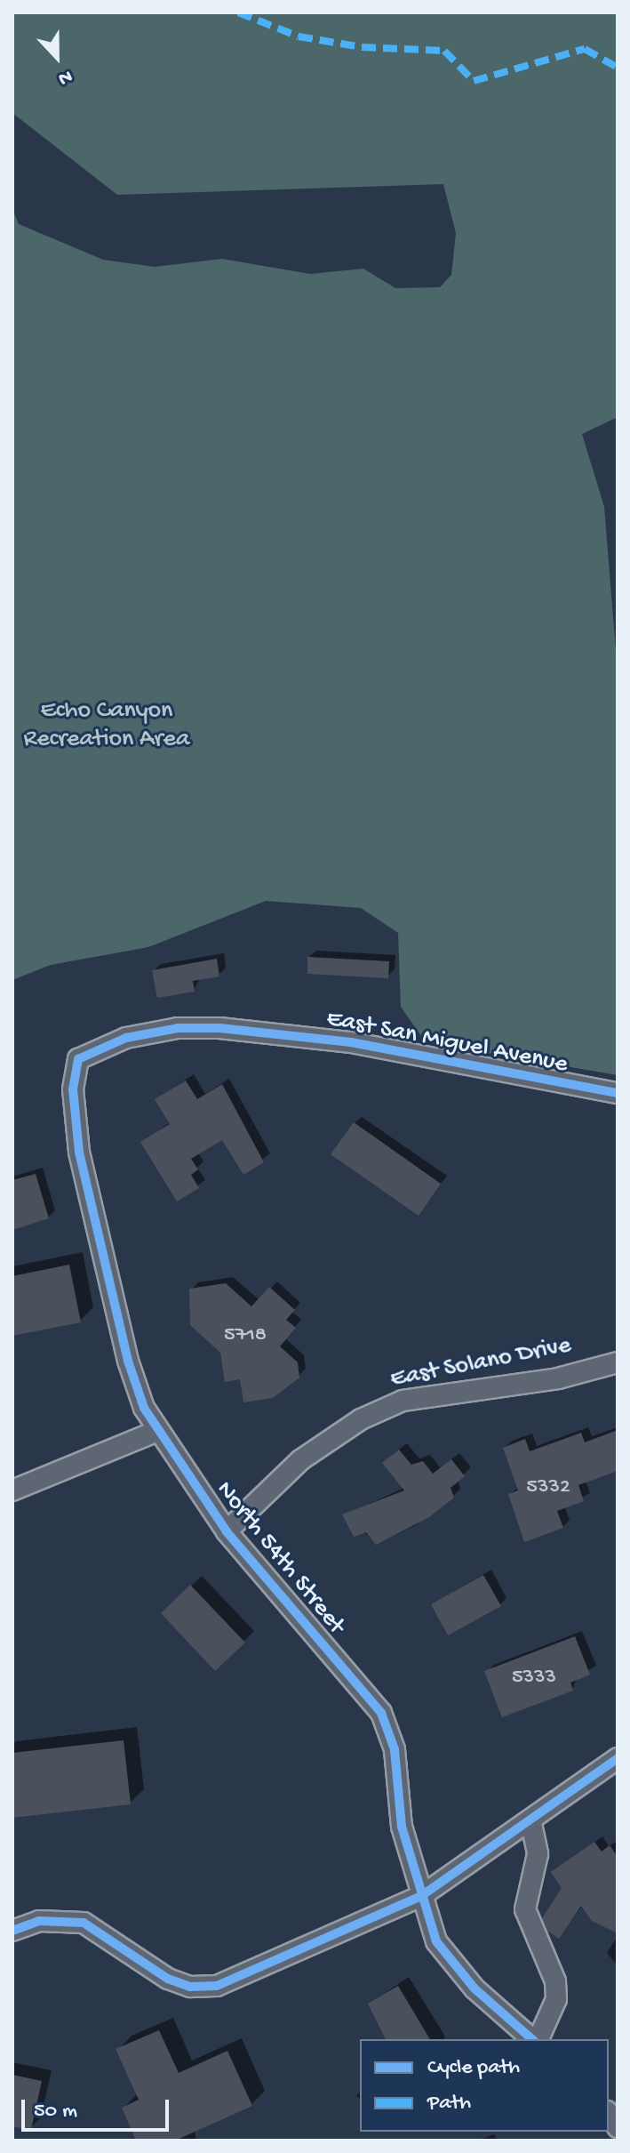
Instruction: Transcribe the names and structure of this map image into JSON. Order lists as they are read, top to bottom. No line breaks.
{"streets":{"street":["East San Miguel Avenue","East Solano Drive","North 54th Street"]},"crossings":[["East San Miguel Avenue","North 54th Street"],["East Solano Drive","North 54th Street"]],"parks":["Echo Canyon Recreation Area"],"house_numbers":["5718","5332","5333"],"legend":["Cycle path","Path"],"scale_bar":"50 m","north":"bottom"}
